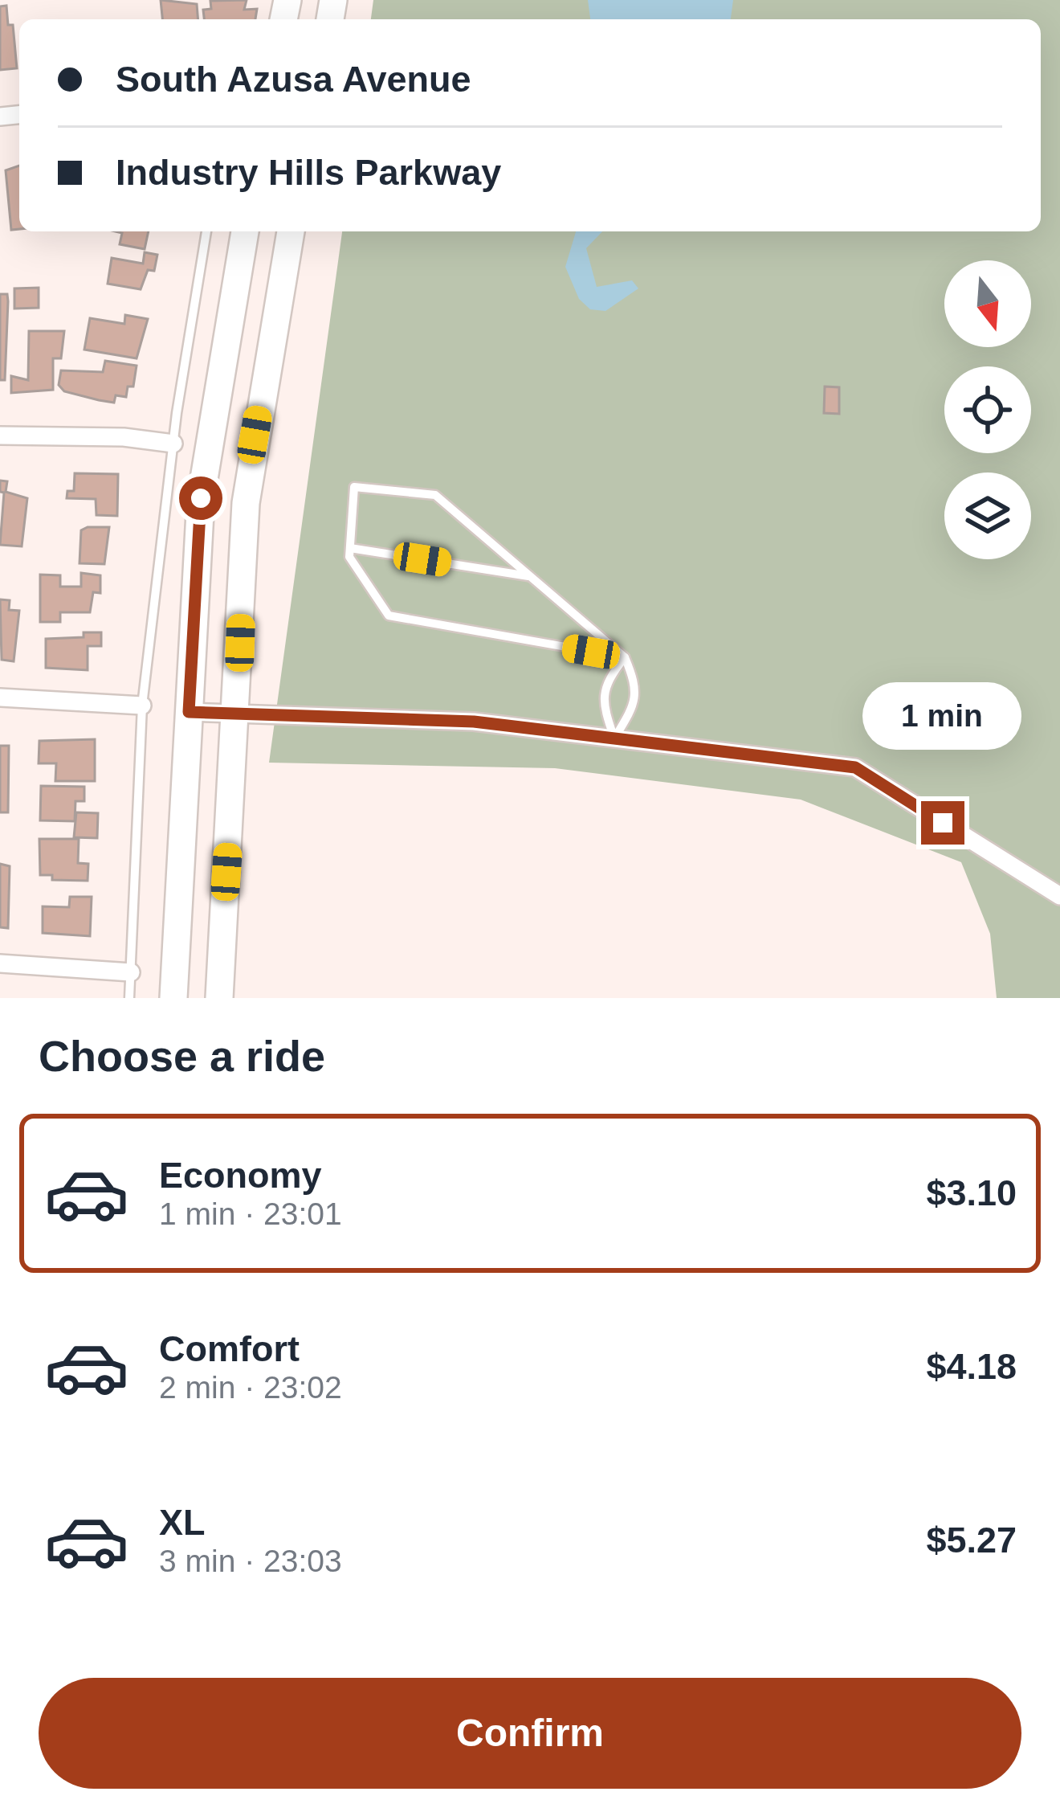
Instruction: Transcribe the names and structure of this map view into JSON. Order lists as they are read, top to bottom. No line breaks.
{"north":"bottom","page":{"banner":["South Azusa Avenue","Industry Hills Parkway"],"bubble":"1 min","heading":"Choose a ride","list":[{"name":"Economy","note":"1 min · 23:01","value":"$3.10"},{"name":"Comfort","note":"2 min · 23:02","value":"$4.18"},{"name":"XL","note":"3 min · 23:03","value":"$5.27"}],"buttons":"Confirm"}}
